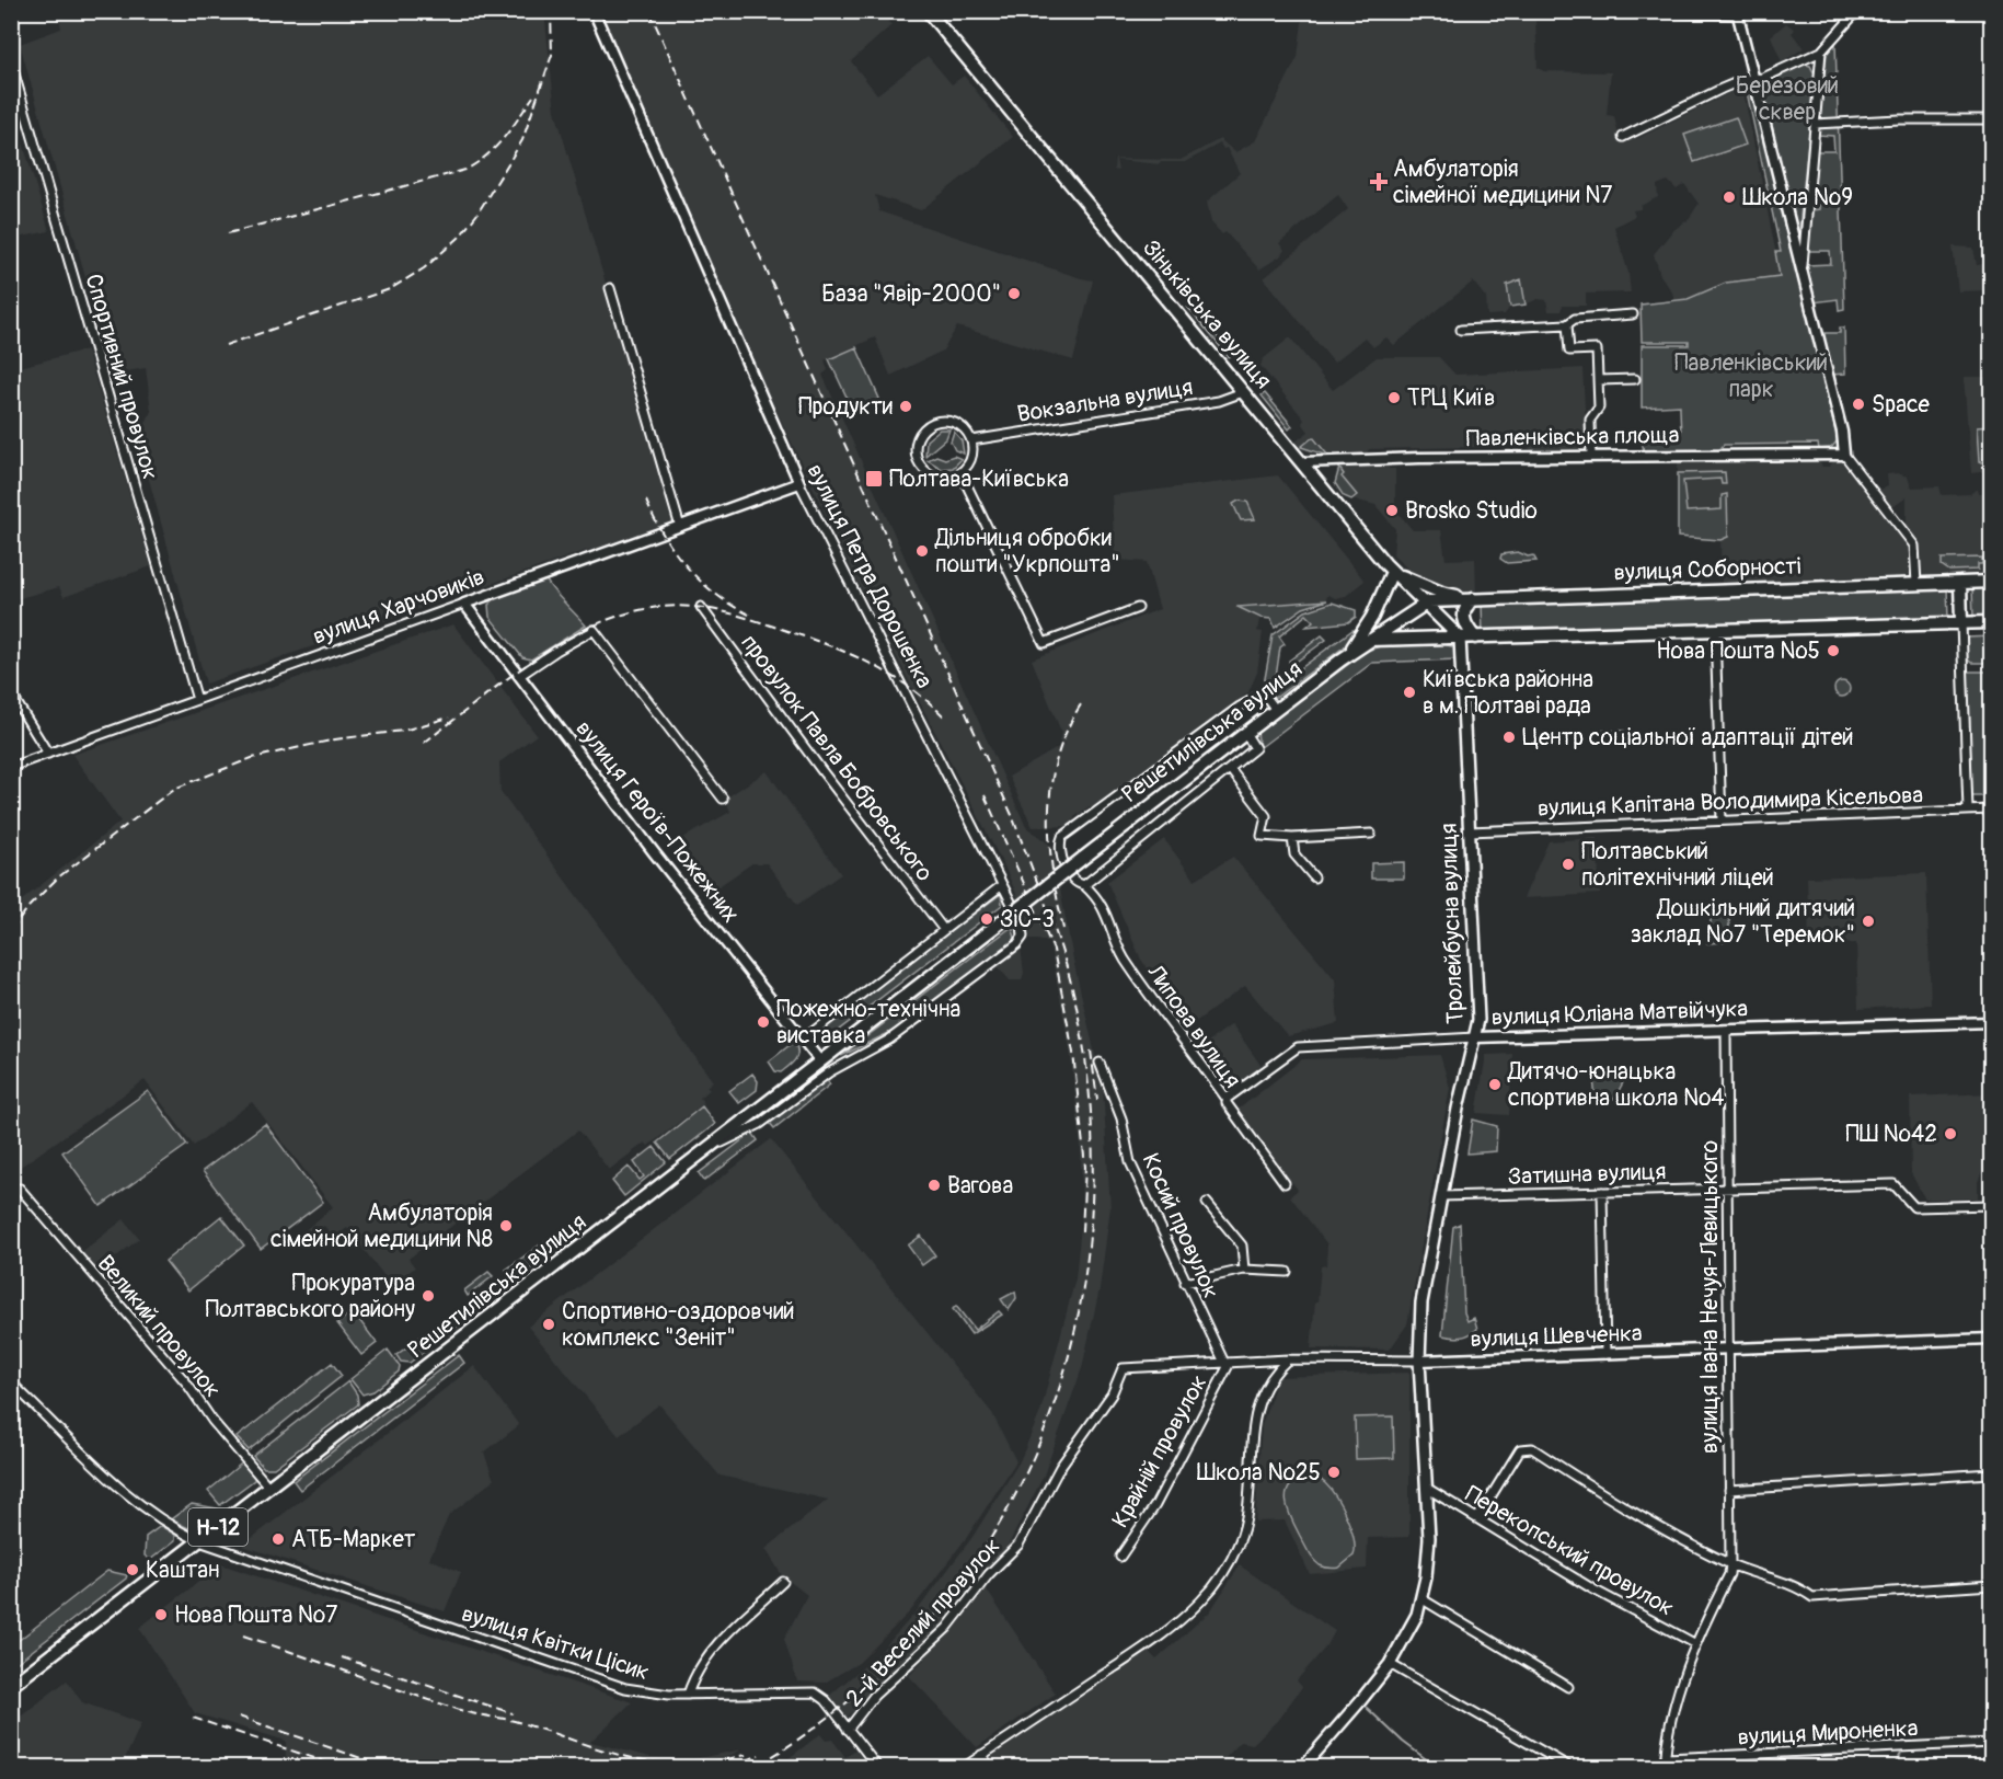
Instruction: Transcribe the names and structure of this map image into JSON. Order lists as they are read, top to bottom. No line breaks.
{"streets":{"main road":["Зіньківська вулиця","вулиця Соборності","Решетилівська вулиця","Тролейбусна вулиця","Н-12"],"street":["Спортивний провулок","Вокзальна вулиця","Павленківська площа","вулиця Петра Дорошенка","вулиця Харчовиків","провулок Павла Бобровського","вулиця Капітана Володимира Кісельова","вулиця Героїв-Пожежних","вулиця Юліана Матвійчука","Липова вулиця","Затишна вулиця","Косий провулок","вулиця Івана Нечуя-Левицького","Великий провулок","вулиця Шевченка","Крайній провулок","Перекопський провулок","2-й Веселий провулок","вулиця Квітки Цісик","вулиця Мироненка"]},"crossings":[["Зіньківська вулиця","Вокзальна вулиця"],["Зіньківська вулиця","Павленківська площа"],["Зіньківська вулиця","вулиця Соборності"],["Зіньківська вулиця","Решетилівська вулиця"],["Зіньківська вулиця","Тролейбусна вулиця"],["Спортивний провулок","вулиця Харчовиків"],["вулиця Соборності","Решетилівська вулиця"],["вулиця Петра Дорошенка","вулиця Харчовиків"],["вулиця Харчовиків","вулиця Героїв-Пожежних"],["Решетилівська вулиця","вулиця Героїв-Пожежних"],["Решетилівська вулиця","Липова вулиця"],["Решетилівська вулиця","Великий провулок"],["Решетилівська вулиця","вулиця Квітки Цісик"],["вулиця Капітана Володимира Кісельова","Тролейбусна вулиця"],["Тролейбусна вулиця","вулиця Юліана Матвійчука"],["Тролейбусна вулиця","Затишна вулиця"],["Тролейбусна вулиця","вулиця Шевченка"],["Тролейбусна вулиця","Перекопський провулок"],["вулиця Юліана Матвійчука","Липова вулиця"],["вулиця Юліана Матвійчука","вулиця Івана Нечуя-Левицького"],["Затишна вулиця","вулиця Івана Нечуя-Левицького"],["Косий провулок","вулиця Шевченка"],["Косий провулок","Крайній провулок"],["вулиця Івана Нечуя-Левицького","вулиця Шевченка"],["вулиця Шевченка","Крайній провулок"],["вулиця Шевченка","2-й Веселий провулок"],["2-й Веселий провулок","вулиця Квітки Цісик"]],"parks":["Березовий сквер","Павленківський парк"],"places":{"health":["Амбулаторія сімейної медицини N7"],"other":["Школа №9","База \"Явір-2000\"","ТРЦ Київ","Space","Продукти","Brosko Studio","Дільниця обробки пошти \"Укрпошта\"","Нова Пошта №5","Київська районна в м. Полтаві рада","Центр соціальної адаптації дітей","Полтавський політехнічний ліцей","ЗіС-3","Дошкільний дитячий заклад №7 \"Теремок\"","Пожежно-технічна виставка","Дитячо-юнацька спортивна школа №4","ПШ №42","Вагова","Амбулаторія сімейной медицини N8","Прокуратура Полтавського району","Спортивно-оздоровчий комплекс \"Зеніт\"","Школа №25","АТБ-Маркет","Каштан","Нова Пошта №7"],"transit":["Полтава-Київська"]}}
